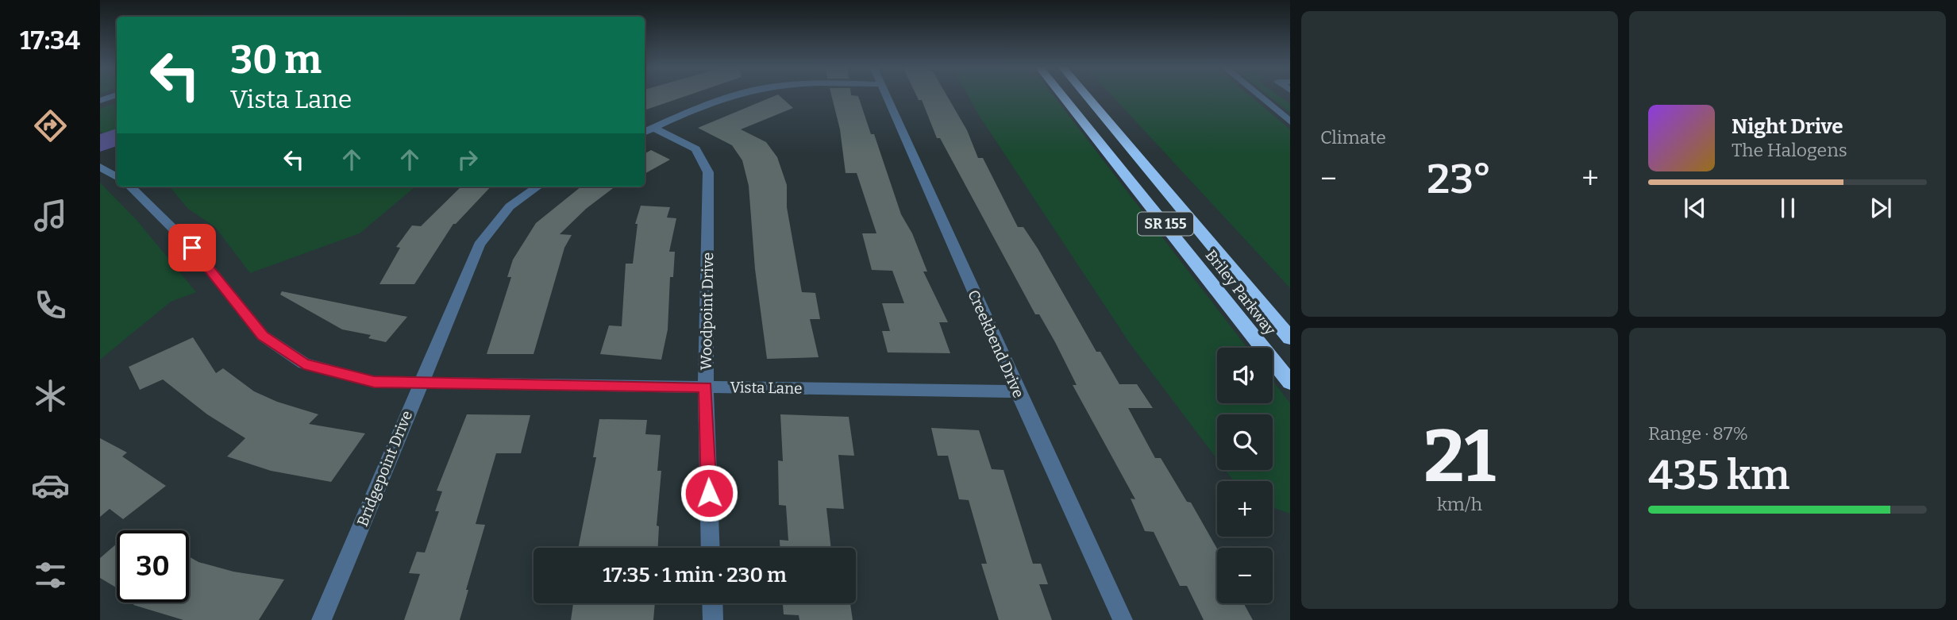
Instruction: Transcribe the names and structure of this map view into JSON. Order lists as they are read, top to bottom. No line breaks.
{"streets":{"highway":["SR 155","Briley Parkway"],"street":["Woodpoint Drive","Creekbend Drive","Vista Lane","Bridgepoint Drive"]},"crossings":[["Woodpoint Drive","Vista Lane"],["Creekbend Drive","Vista Lane"],["Vista Lane","Bridgepoint Drive"]],"page":{"tabs":"17:34","tile":["Climate",["21","km/h"],["Range · 87%","435 km"]],"turn":["30 m","Vista Lane"],"song":["Night Drive","The Halogens"],"heat":["−","23°","+"],"map_buttons":["+","−"],"limit":"30","trip":"17:35 · 1 min · 230 m"}}
